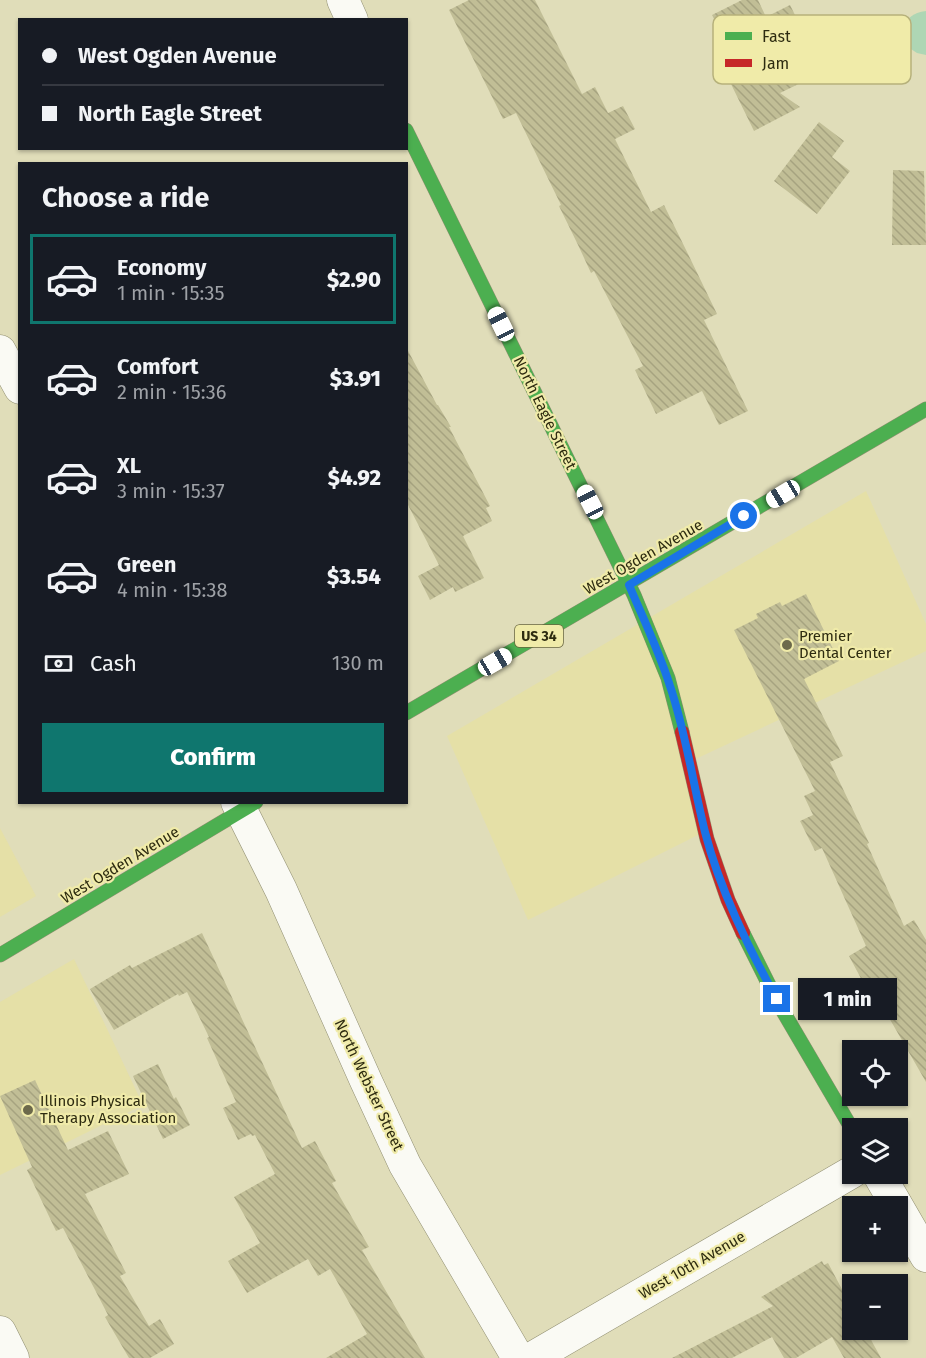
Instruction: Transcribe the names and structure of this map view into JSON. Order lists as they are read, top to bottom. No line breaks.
{"streets":{"street":["North Eagle Street","West Ogden Avenue","US 34","North Webster Street","West 10th Avenue"]},"crossings":[["North Eagle Street","West Ogden Avenue"],["West Ogden Avenue","North Webster Street"]],"places":["Premier Dental Center","Illinois Physical Therapy Association"],"legend":["Fast","Jam"],"page":{"banner":["West Ogden Avenue","North Eagle Street"],"heading":"Choose a ride","list":[{"name":"Economy","note":"1 min · 15:35","value":"$2.90"},{"name":"Comfort","note":"2 min · 15:36","value":"$3.91"},{"name":"XL","note":"3 min · 15:37","value":"$4.92"},{"name":"Green","note":"4 min · 15:38","value":"$3.54"}],"pay":["Cash","130 m"],"buttons":"Confirm","bubble":"1 min","map_buttons":["+","−"]}}
